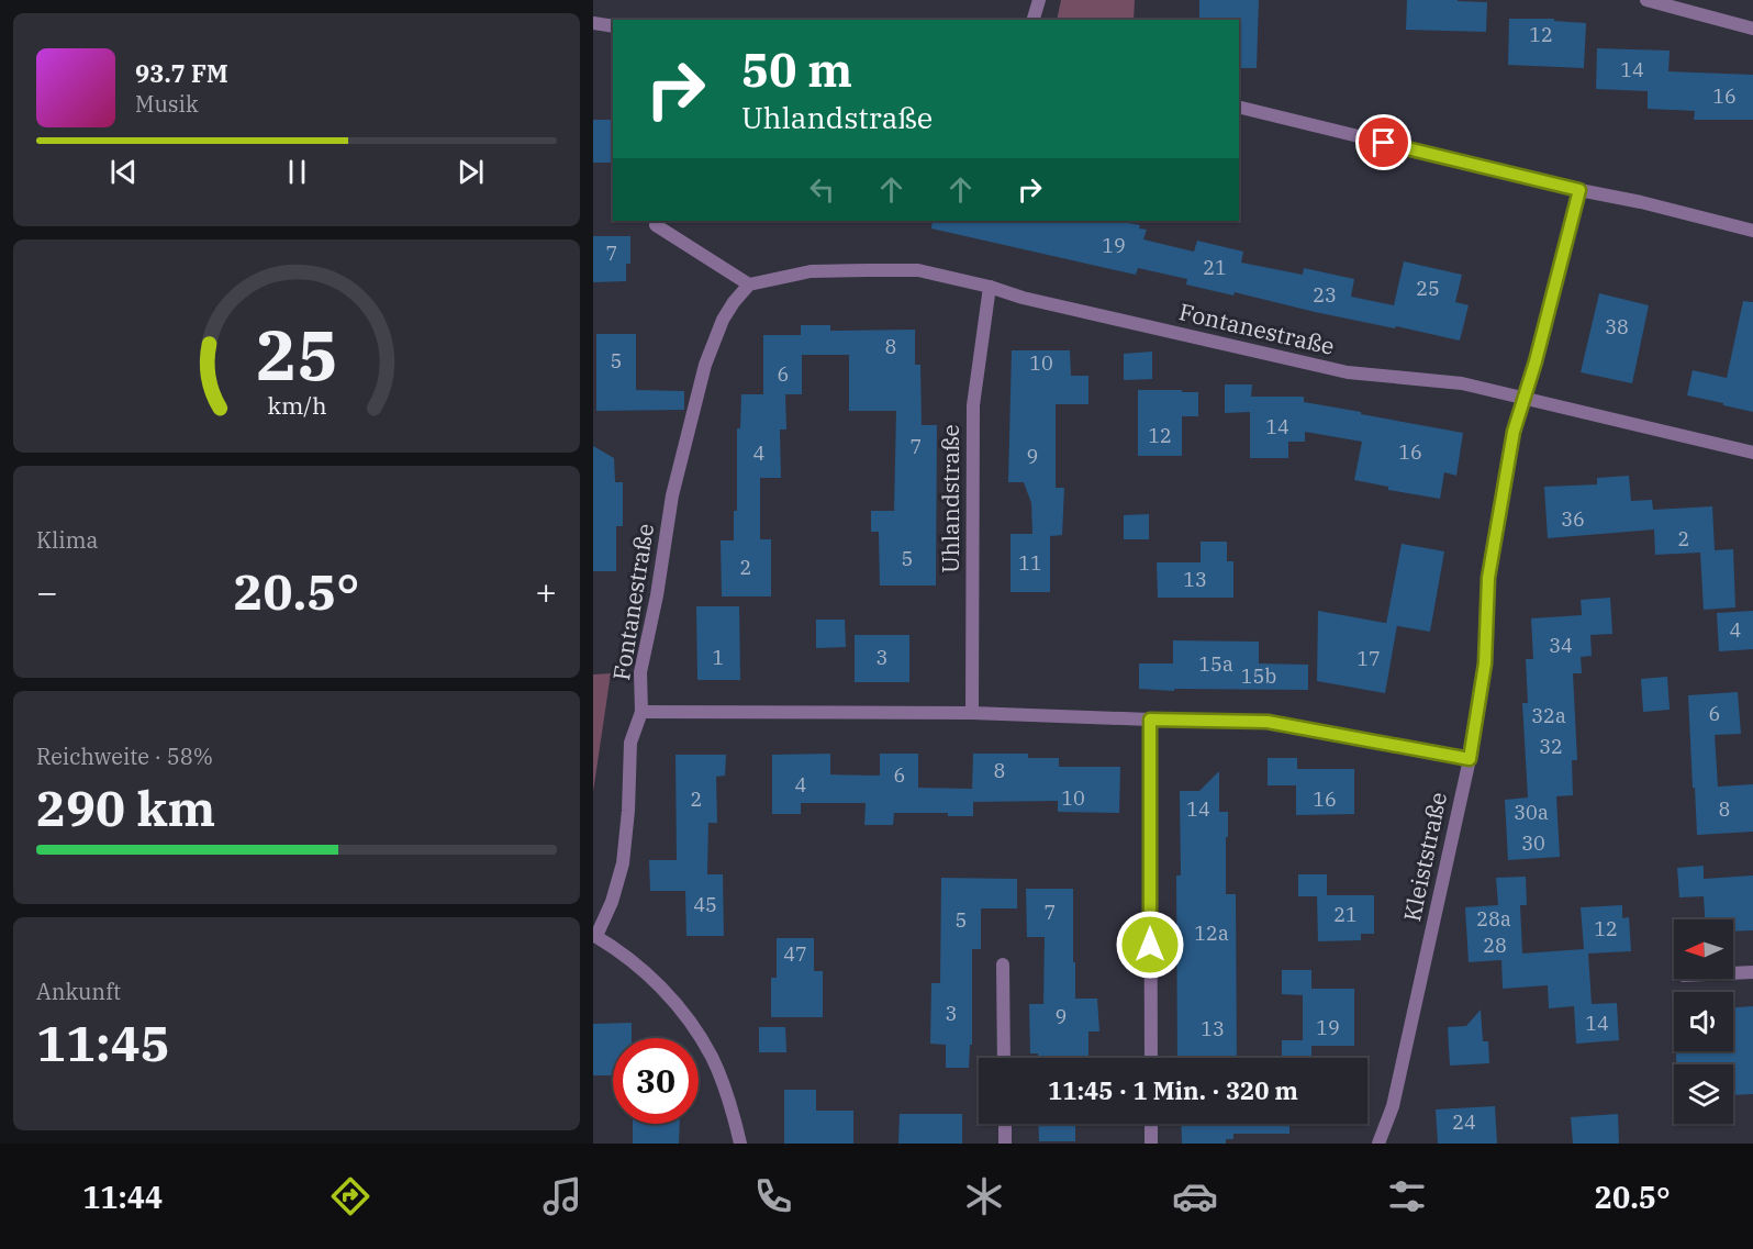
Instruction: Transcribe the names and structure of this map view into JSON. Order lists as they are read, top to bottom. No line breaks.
{"streets":{"street":["Fontanestraße","Uhlandstraße","Kleiststraße"]},"crossings":[["Fontanestraße","Uhlandstraße"],["Fontanestraße","Kleiststraße"]],"house_numbers":["12","14","16","19","7","21","25","23","38","8","5","10","6","14","12","7","16","4","9","36","2","5","11","2","13","4","34","1","3","17","15a","15b","6","32a","32","8","6","4","10","2","16","14","8","30a","30","45","7","21","28a","5","12","12a","28","47","3","9","14","19","13","24"],"north":"left","page":{"turn":["50 m","Uhlandstraße"],"song":["93.7 FM","Musik"],"tile":["Klima",["Reichweite · 58%","290 km"],["Ankunft","11:45"]],"heat":["−","20.5°","+"],"limit":"30","trip":"11:45 · 1 Min. · 320 m","tabs":["11:44","20.5°"],"gauge":["25","km/h"]}}
